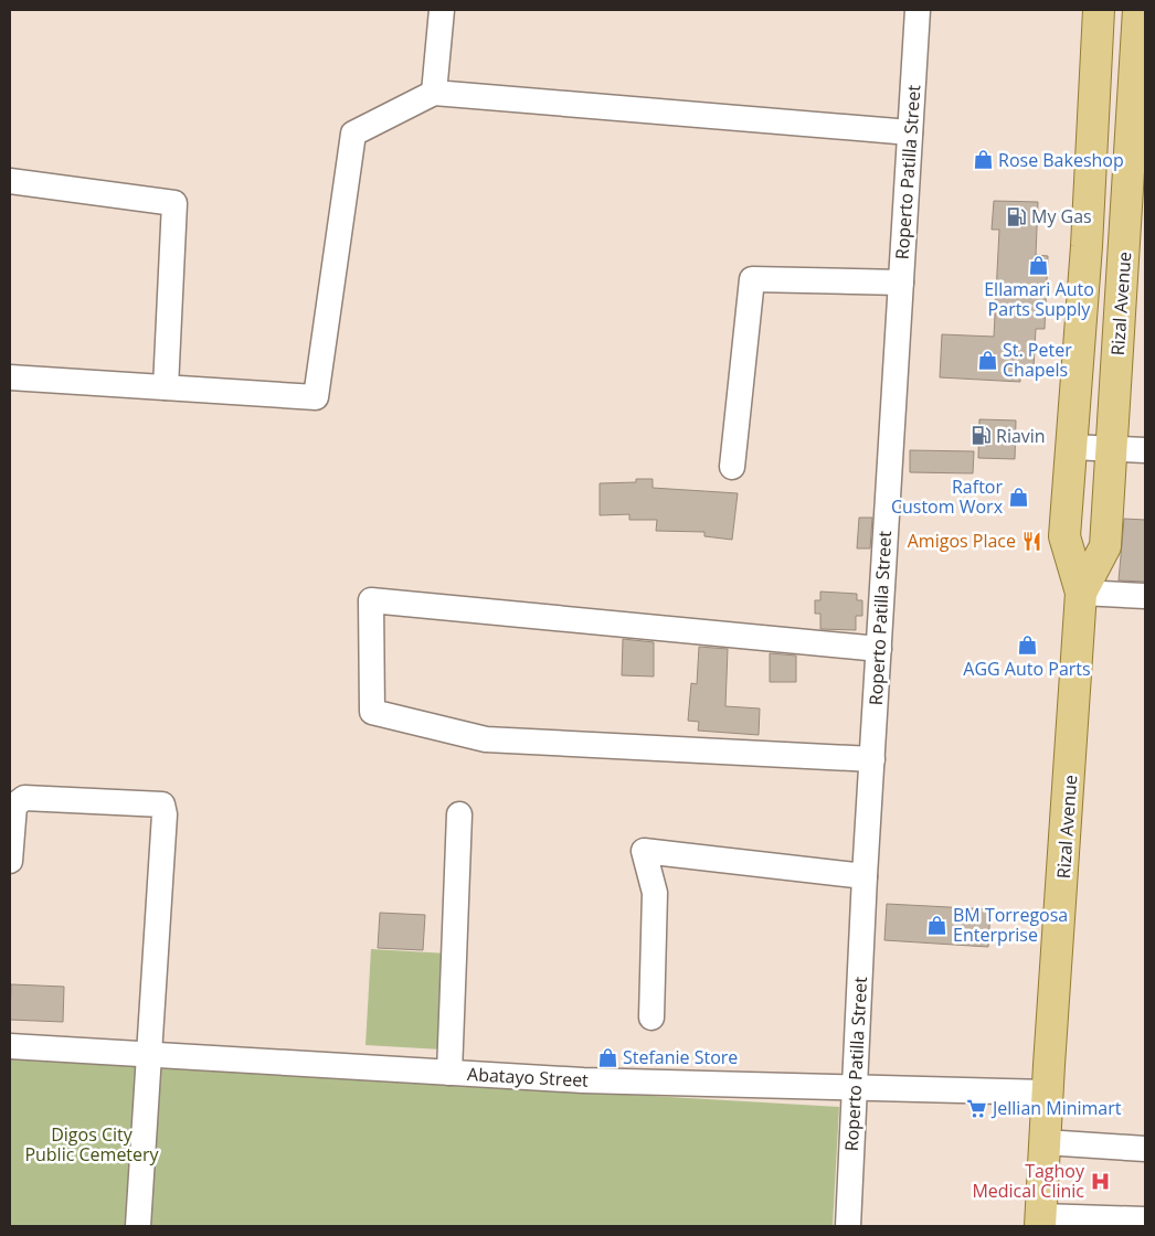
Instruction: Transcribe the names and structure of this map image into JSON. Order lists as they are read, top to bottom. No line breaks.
{"streets":{"main road":["Rizal Avenue"],"street":["Roperto Patilla Street","Abatayo Street"]},"crossings":[["Roperto Patilla Street","Abatayo Street"],["Rizal Avenue","Abatayo Street"]],"parks":["Digos City Public Cemetery"],"places":{"shop":["Rose Bakeshop","Ellamari Auto Parts Supply","St. Peter Chapels","Raftor Custom Worx","AGG Auto Parts","BM Torregosa Enterprise","Stefanie Store"],"fuel station":["My Gas","Riavin"],"restaurant":["Amigos Place"],"supermarket":["Jellian Minimart"],"hospital":["Taghoy Medical Clinic"]}}
